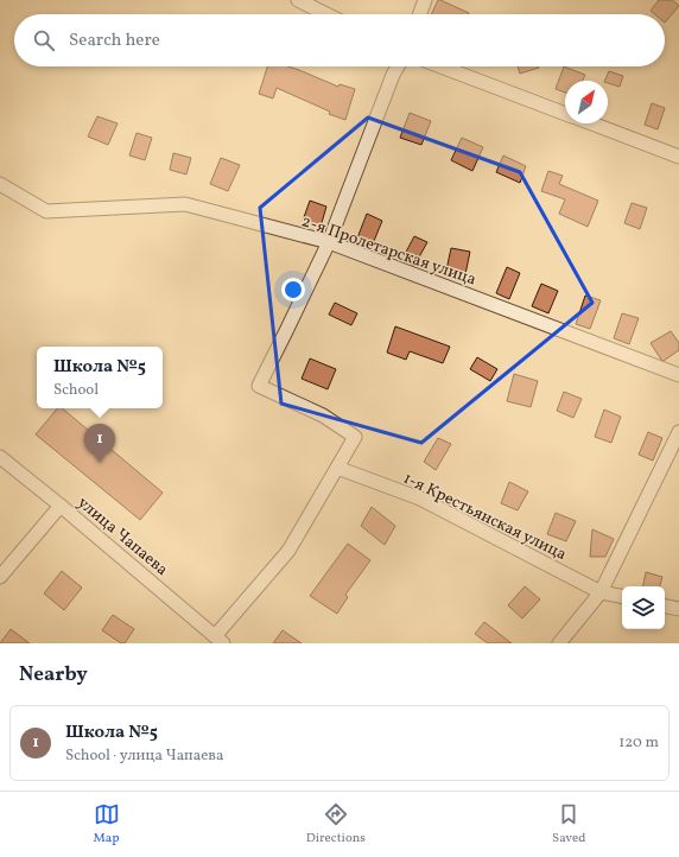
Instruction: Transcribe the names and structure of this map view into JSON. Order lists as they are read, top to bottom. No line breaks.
{"streets":{"street":["2-я Пролетарская улица","1-я Крестьянская улица","улица Чапаева"]},"north":"top right","page":{"search":"Search here","popup":["Школа №5","School"],"pins":"1","heading":"Nearby","list":[{"mark":"1","name":"Школа №5","note":"School · улица Чапаева","value":"120 m"}],"nav":["Map","Directions","Saved"]}}
